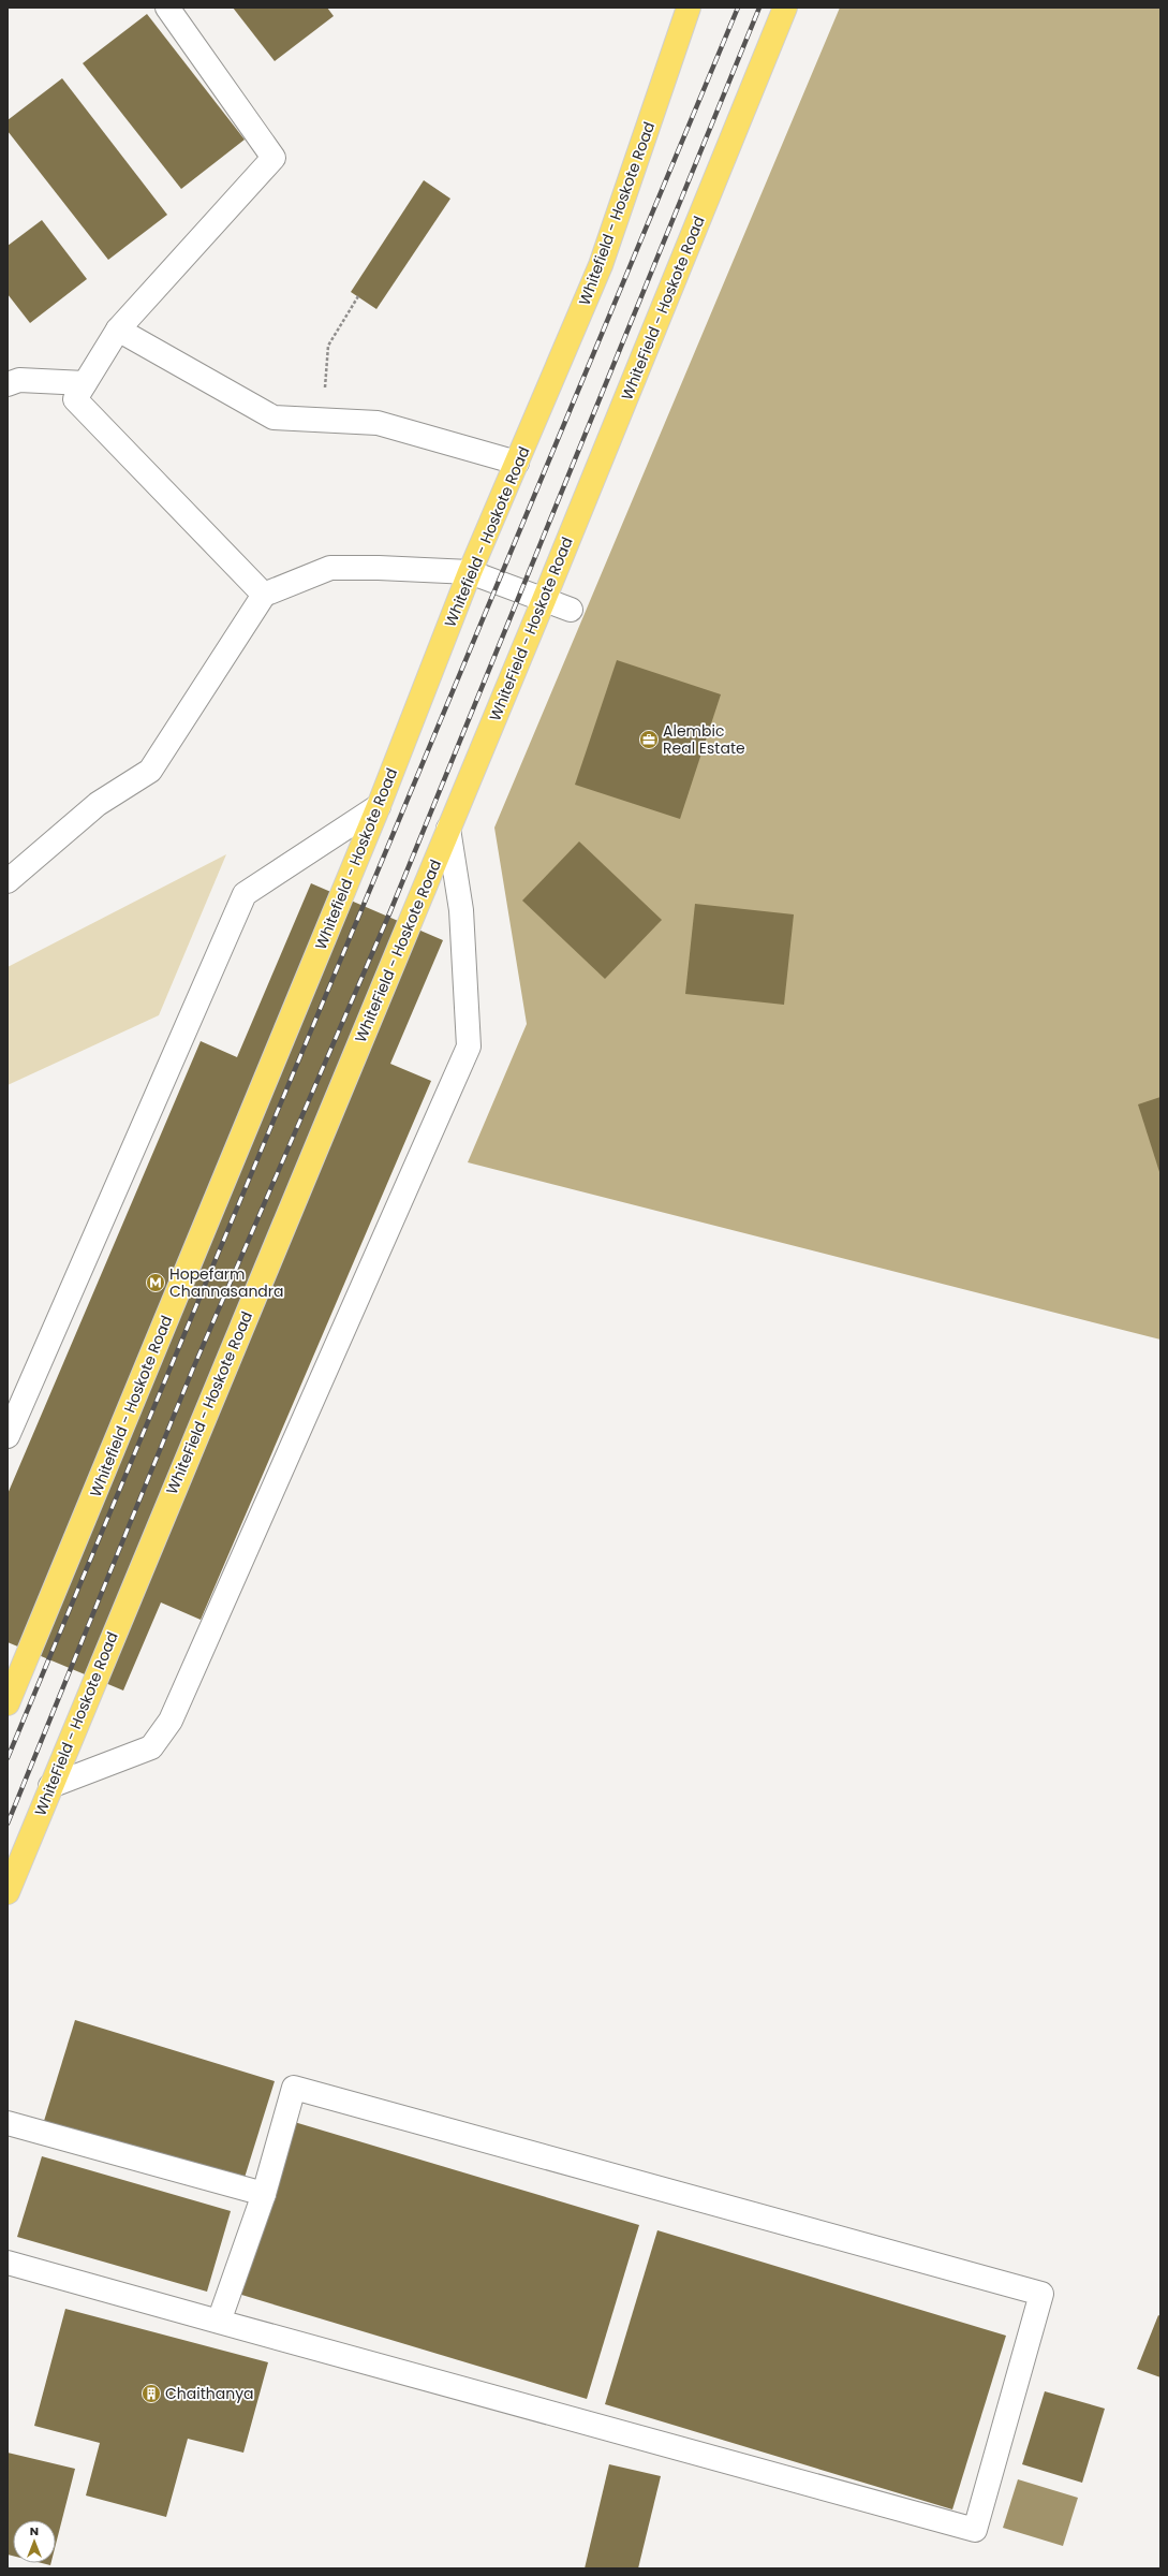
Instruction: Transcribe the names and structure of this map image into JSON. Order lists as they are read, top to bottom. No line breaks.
{"streets":{"main road":["Whitefield - Hoskote Road","WhiteField - Hoskote Road"]},"places":{"office":["Alembic Real Estate"],"metro station":["Hopefarm Channasandra"],"building":["Chaithanya"]},"north":"top"}
